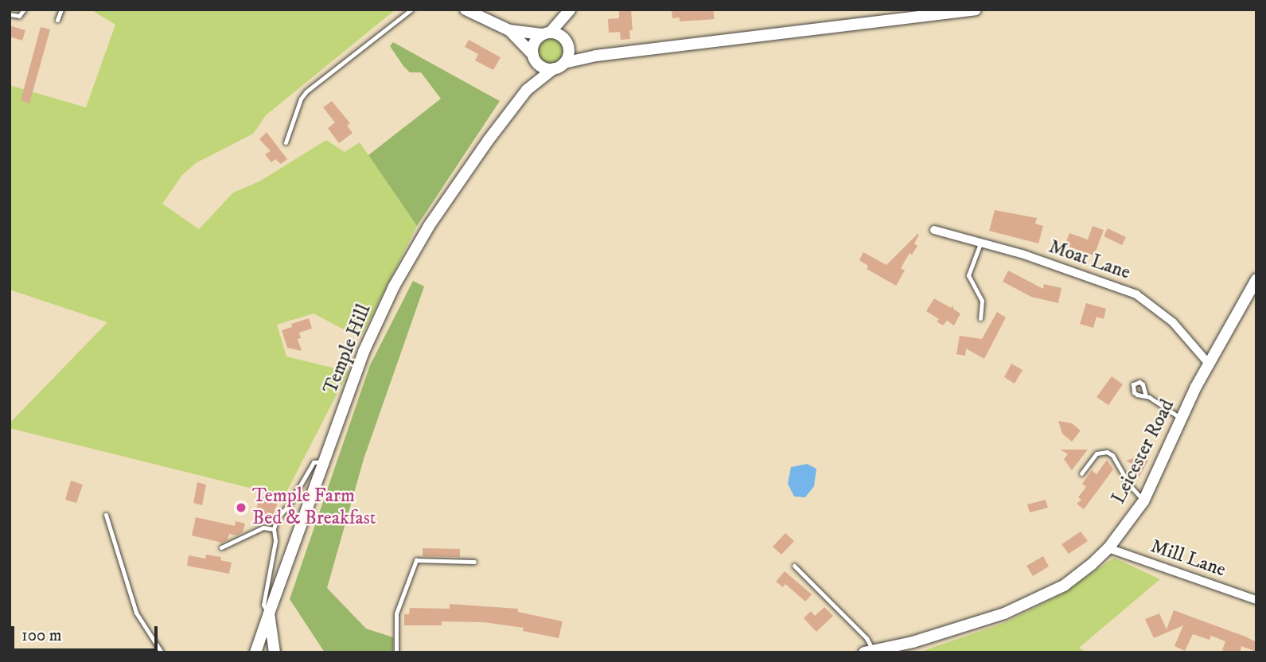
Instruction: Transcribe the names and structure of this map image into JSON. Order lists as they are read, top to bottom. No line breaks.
{"streets":{"main road":["Temple Hill","Leicester Road"],"street":["Moat Lane","Mill Lane"]},"crossings":[["Moat Lane","Leicester Road"],["Leicester Road","Mill Lane"]],"places":["Temple Farm Bed & Breakfast"],"scale_bar":"100 m"}
